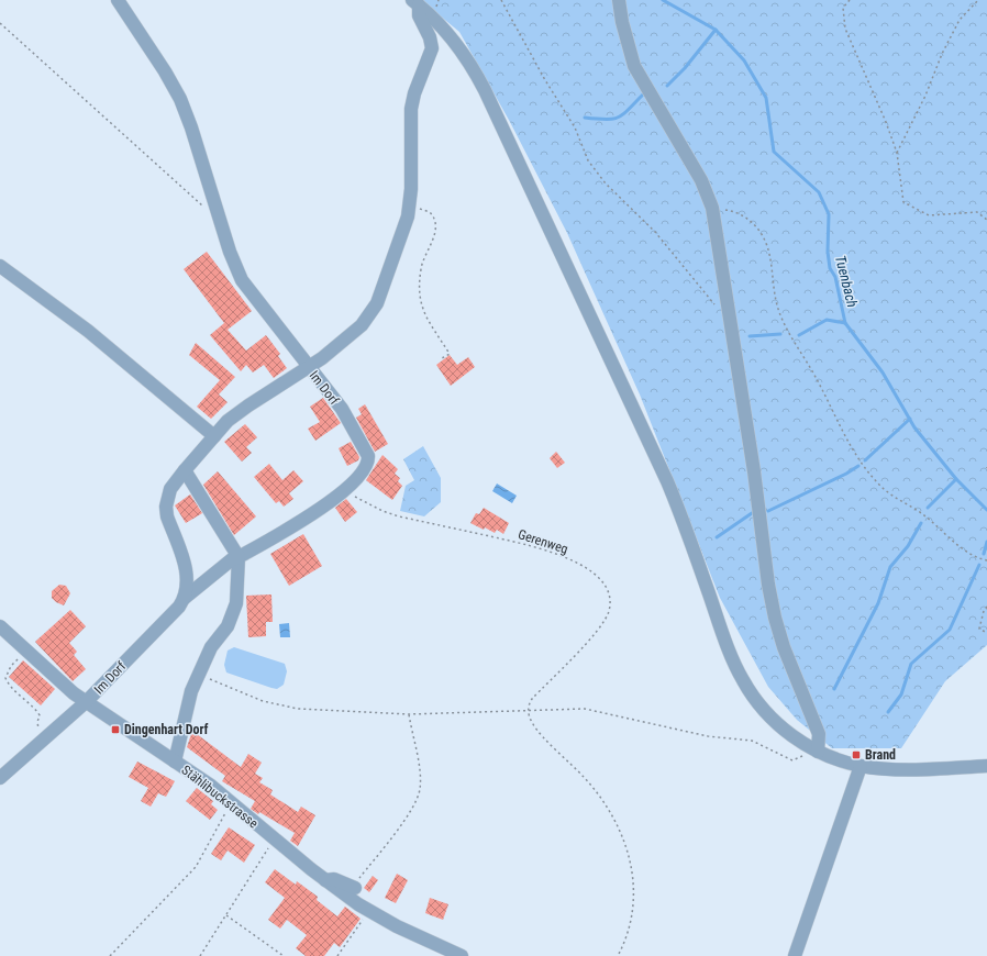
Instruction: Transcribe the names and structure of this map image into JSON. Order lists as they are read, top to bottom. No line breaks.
{"streets":{"street":["Im Dorf","Stählibuckstrasse"],"path":["Gerenweg"]},"crossings":[["Im Dorf","Gerenweg"],["Im Dorf","Stählibuckstrasse"]],"water":["Tuenbach"],"places":{"transit":["Dingenhart Dorf","Brand"]}}
